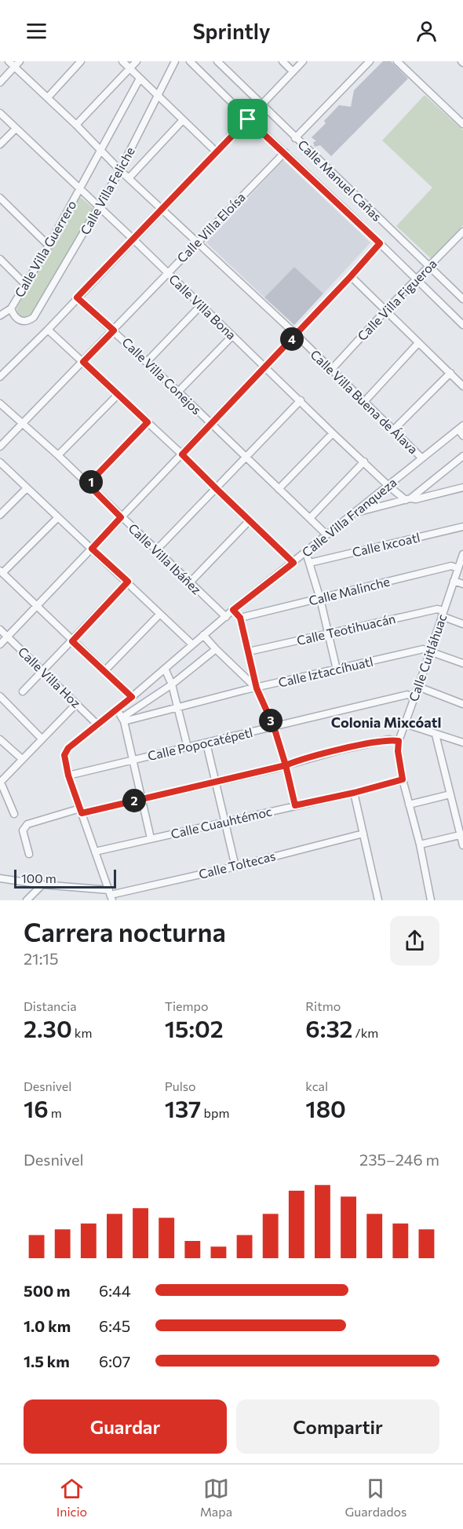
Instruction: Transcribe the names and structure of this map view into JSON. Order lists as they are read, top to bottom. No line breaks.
{"streets":{"street":["Calle Manuel Cañas","Calle Villa Feliche","Calle Villa Eloísa","Calle Villa Guerrero","Calle Villa Figueroa","Calle Villa Bona","Calle Villa Conejos","Calle Villa Buena de Álava","Calle Villa Franqueza","Calle Ixcoatl","Calle Villa Ibáñez","Calle Malinche","Calle Teotihuacán","Calle Cuitláhuac","Calle Iztaccíhuatl","Calle Villa Hoz","Calle Popocatépetl","Calle Cuauhtémoc","Calle Toltecas"]},"crossings":[["Calle Manuel Cañas","Calle Villa Eloísa"],["Calle Manuel Cañas","Calle Villa Figueroa"],["Calle Villa Feliche","Calle Villa Guerrero"],["Calle Villa Feliche","Calle Villa Bona"],["Calle Villa Feliche","Calle Villa Buena de Álava"],["Calle Villa Eloísa","Calle Villa Bona"],["Calle Villa Eloísa","Calle Villa Conejos"],["Calle Villa Eloísa","Calle Villa Buena de Álava"],["Calle Villa Eloísa","Calle Villa Ibáñez"],["Calle Villa Guerrero","Calle Villa Bona"],["Calle Villa Figueroa","Calle Villa Buena de Álava"],["Calle Villa Bona","Calle Villa Franqueza"],["Calle Villa Conejos","Calle Villa Franqueza"],["Calle Villa Buena de Álava","Calle Villa Franqueza"],["Calle Villa Franqueza","Calle Villa Ibáñez"],["Calle Villa Franqueza","Calle Villa Hoz"],["Calle Villa Franqueza","Calle Popocatépetl"],["Calle Malinche","Calle Cuitláhuac"],["Calle Teotihuacán","Calle Cuitláhuac"],["Calle Cuitláhuac","Calle Iztaccíhuatl"],["Calle Cuitláhuac","Calle Popocatépetl"],["Calle Cuitláhuac","Calle Cuauhtémoc"]],"districts":["Colonia Mixcóatl"],"scale_bar":"100 m","page":{"header":"Sprintly","pins":["4","1","3","2"],"scale":"100 m","heading":["Carrera nocturna","21:15"],"stats":[["Distancia","2.30 km"],["Tiempo","15:02"],["Ritmo","6:32 /km"],["Desnivel","16 m"],["Pulso","137 bpm"],["kcal","180"]],"chart":["Desnivel","235–246 m"],"list":[{"name":"500 m","note":"6:44"},{"name":"1.0 km","note":"6:45"},{"name":"1.5 km","note":"6:07"}],"buttons":["Guardar","Compartir"],"tabs":["Inicio","Mapa","Guardados"]}}
